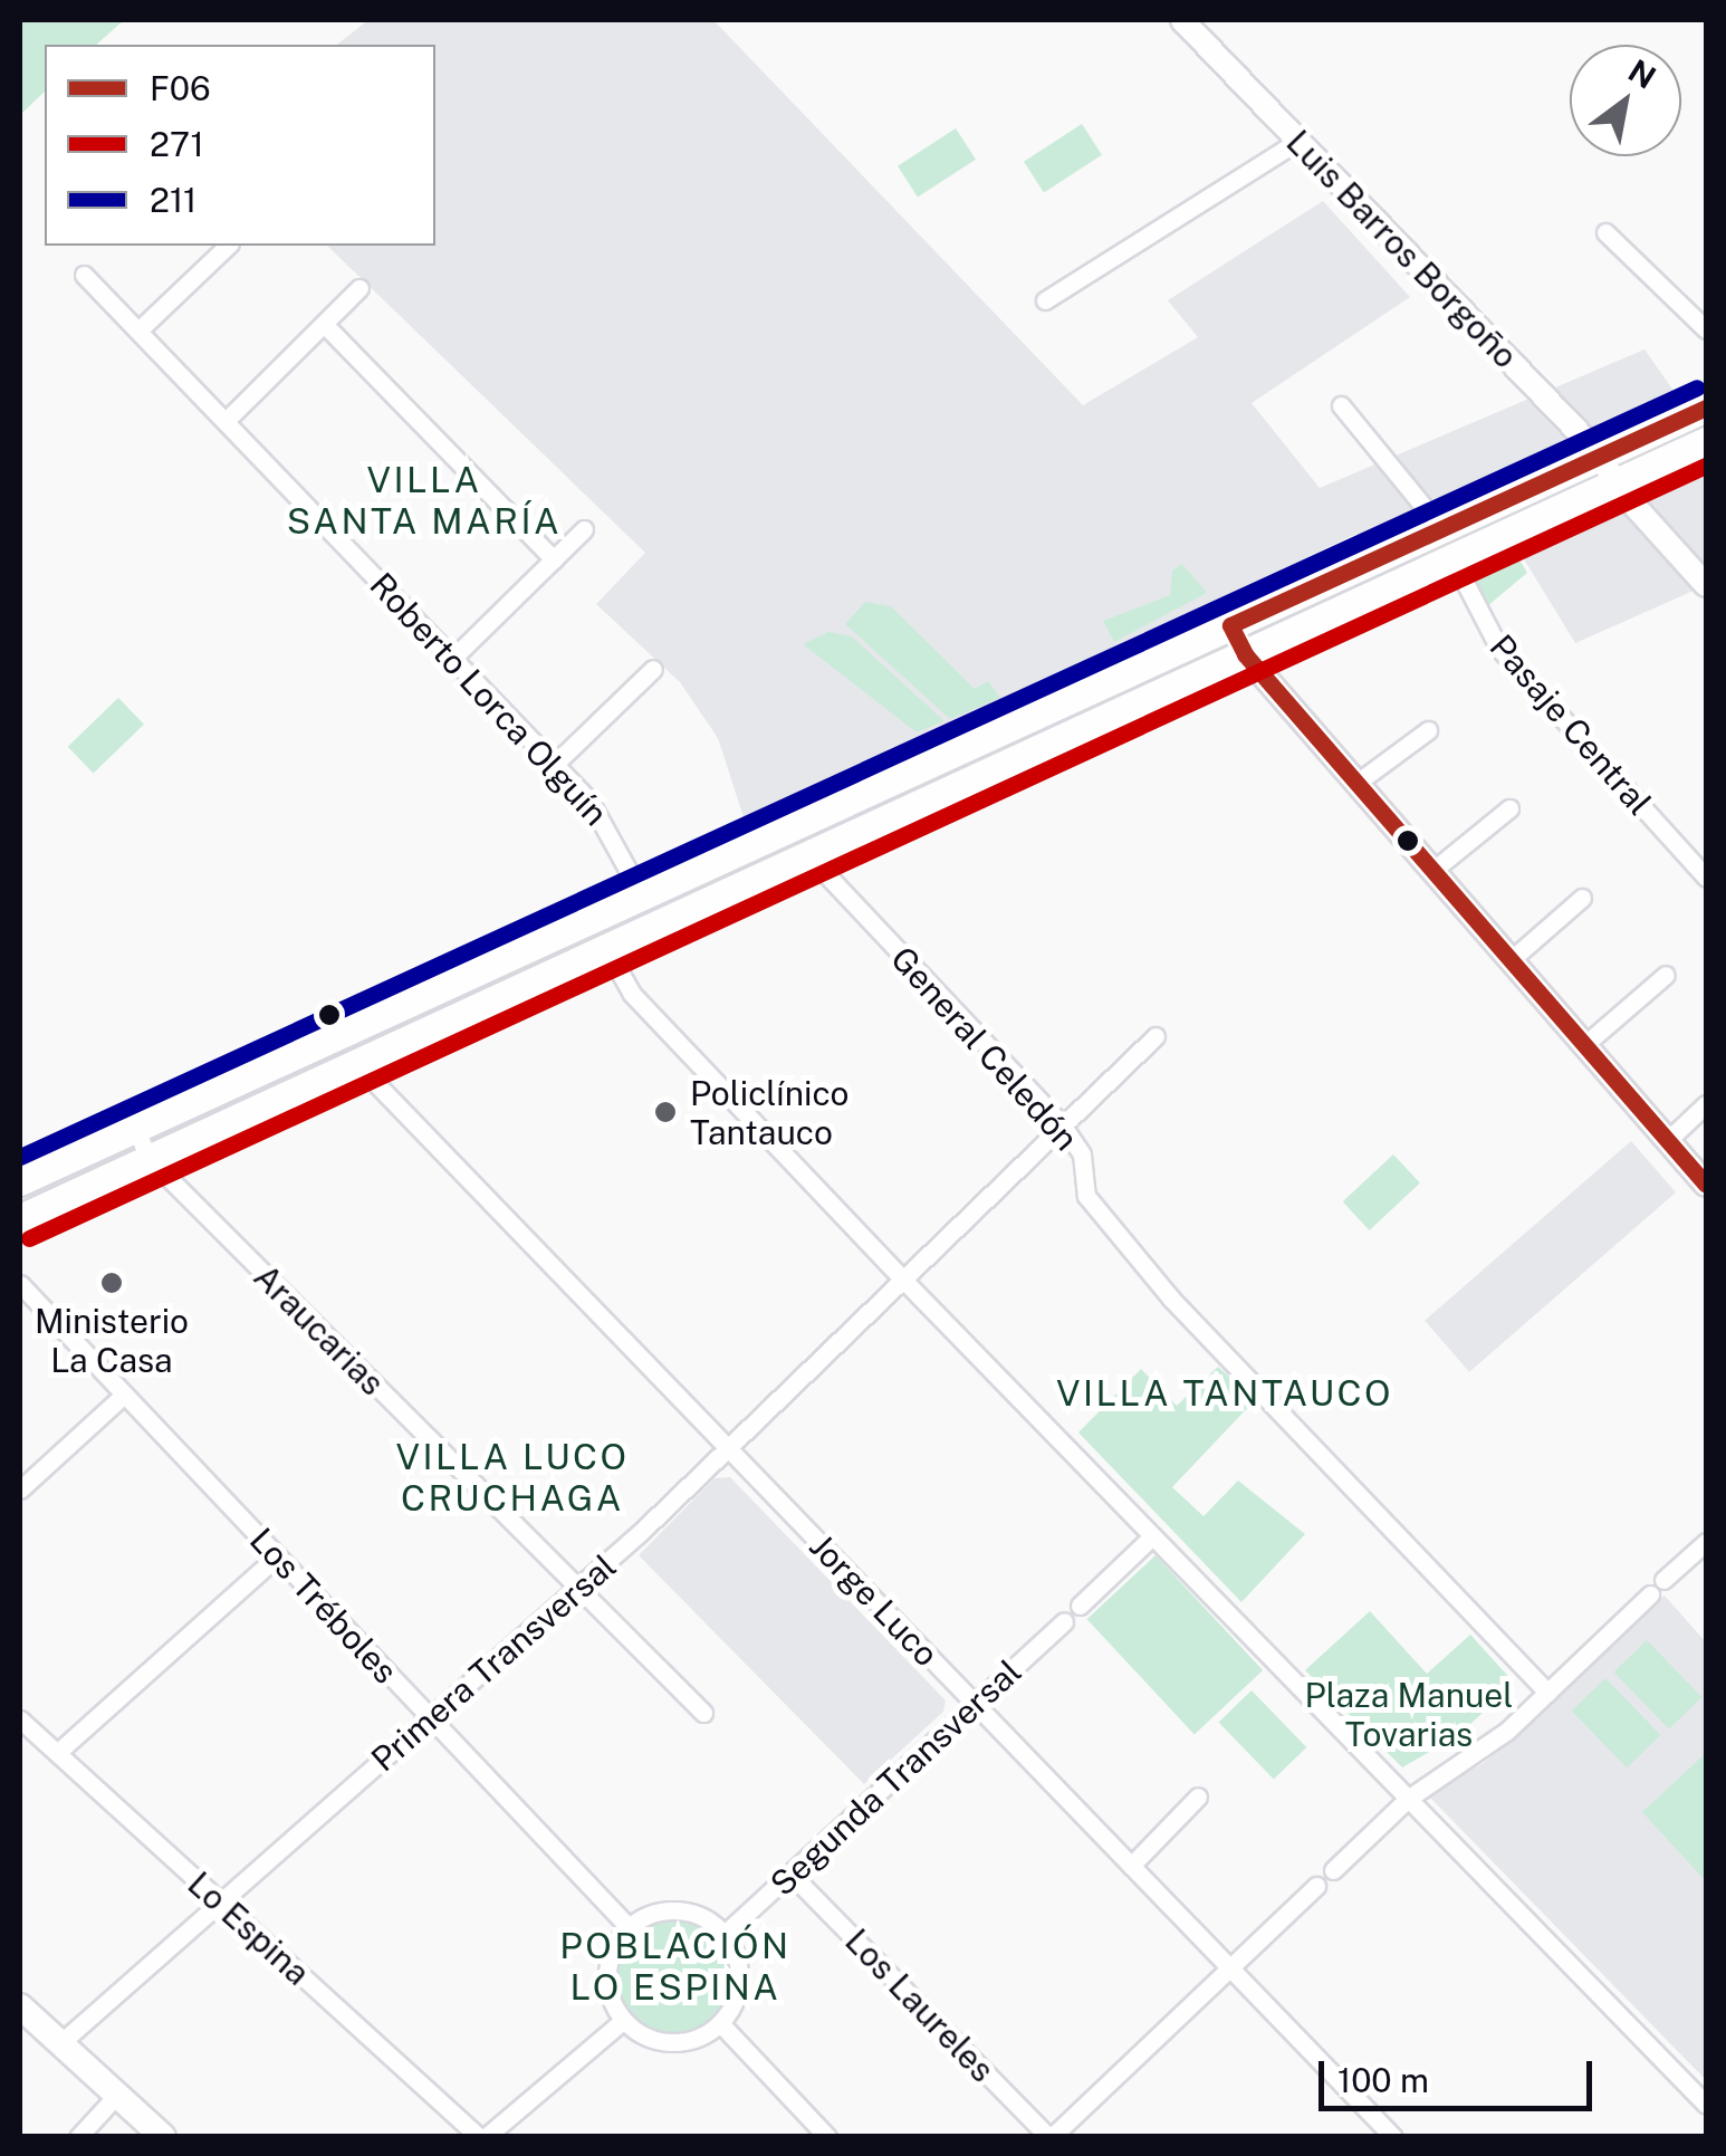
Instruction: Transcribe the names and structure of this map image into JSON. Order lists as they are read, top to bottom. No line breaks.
{"streets":{"street":["Luis Barros Borgoño","Roberto Lorca Olguín","Pasaje Central","General Celedón","Araucarias","Jorge Luco","Los Tréboles","Primera Transversal","Segunda Transversal","Lo Espina","Los Laureles"]},"crossings":[["General Celedón","Primera Transversal"],["Araucarias","Primera Transversal"],["Jorge Luco","Primera Transversal"],["Jorge Luco","Segunda Transversal"],["Los Tréboles","Primera Transversal"],["Los Tréboles","Segunda Transversal"],["Primera Transversal","Lo Espina"],["Segunda Transversal","Los Laureles"]],"districts":["VILLA SANTA MARÍA","VILLA TANTAUCO","VILLA LUCO CRUCHAGA","POBLACIÓN LO ESPINA"],"parks":["Plaza Manuel Tovarias"],"places":["Policlínico Tantauco","Ministerio La Casa"],"lines":["transit line 211","transit line F06","transit line 271"],"legend":["F06","271","211"],"scale_bar":"100 m","north":"top right"}
